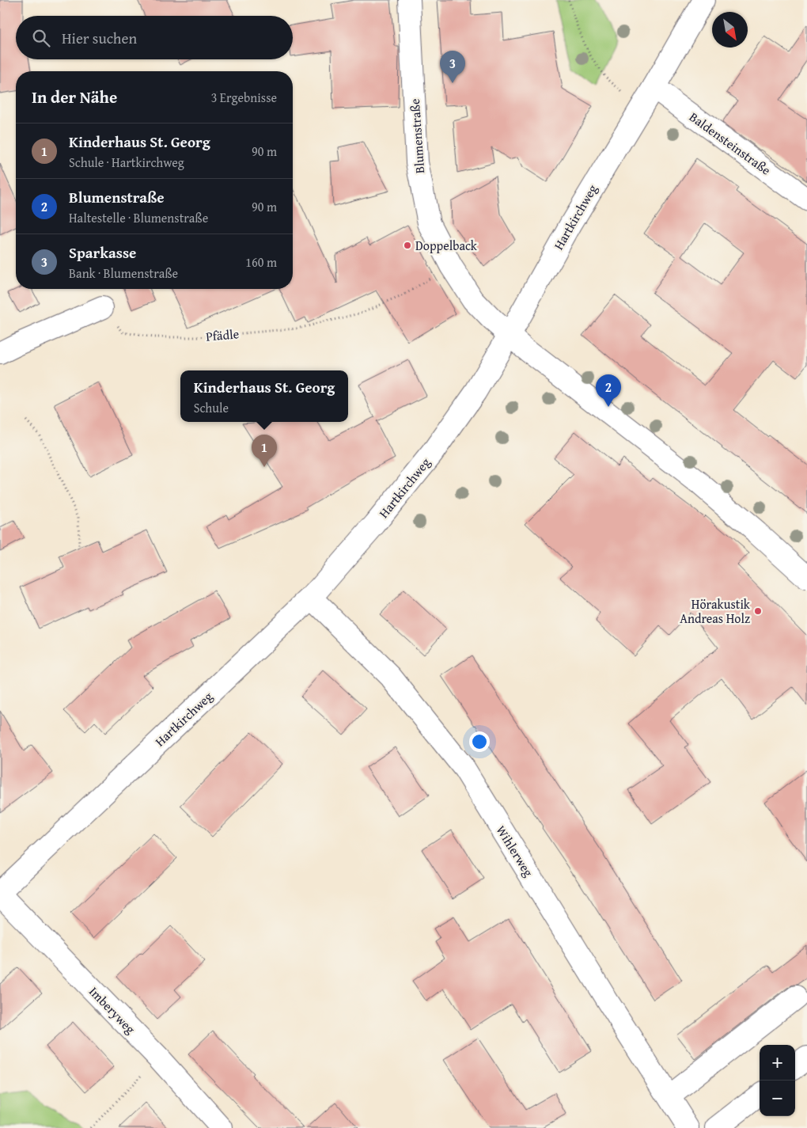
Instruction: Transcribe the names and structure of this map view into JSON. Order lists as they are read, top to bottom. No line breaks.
{"streets":{"street":["Blumenstraße","Baldensteinstraße","Hartkirchweg","Wihlerweg","Imberyweg"],"path":["Pfädle"]},"crossings":[["Blumenstraße","Hartkirchweg"],["Blumenstraße","Pfädle"],["Baldensteinstraße","Hartkirchweg"],["Hartkirchweg","Wihlerweg"],["Hartkirchweg","Imberyweg"]],"places":["Doppelback","Hörakustik Andreas Holz"],"north":"bottom right","page":{"search":"Hier suchen","pins":["3","2","1"],"heading":["In der Nähe","3 Ergebnisse"],"list":[{"mark":"1","name":"Kinderhaus St. Georg","note":"Schule · Hartkirchweg","value":"90 m"},{"mark":"2","name":"Blumenstraße","note":"Haltestelle · Blumenstraße","value":"90 m"},{"mark":"3","name":"Sparkasse","note":"Bank · Blumenstraße","value":"160 m"}],"popup":["Kinderhaus St. Georg","Schule"],"map_buttons":["+","−"]}}
